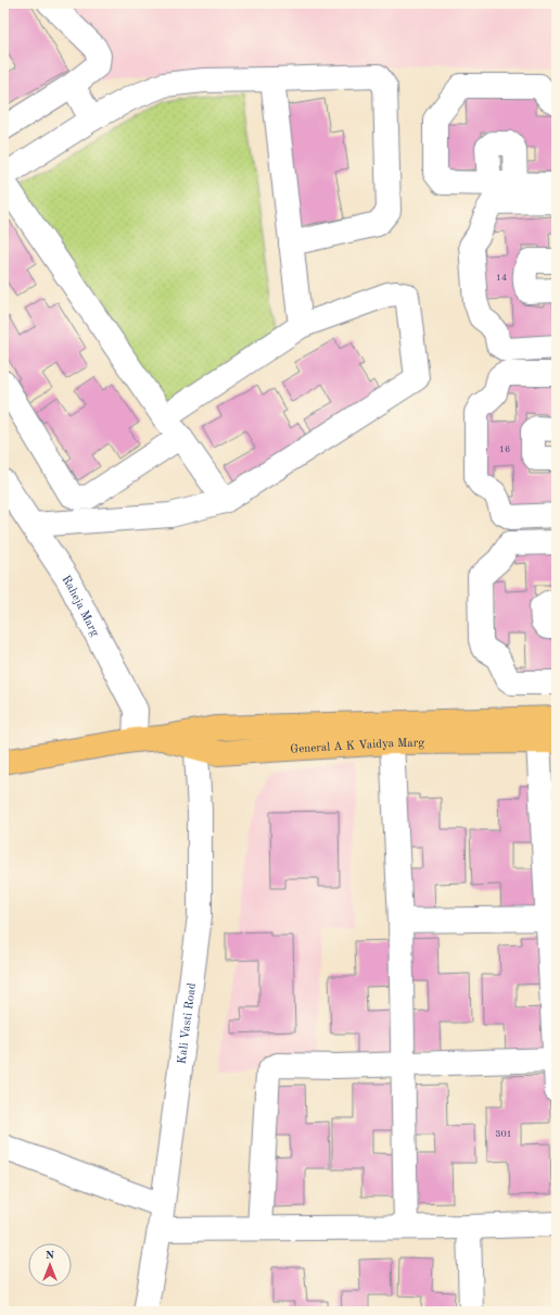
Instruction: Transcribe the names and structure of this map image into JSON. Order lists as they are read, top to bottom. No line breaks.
{"streets":{"main road":["General A K Vaidya Marg"],"street":["Raheja Marg","Kali Vasti Road"]},"crossings":[["Raheja Marg","General A K Vaidya Marg"],["General A K Vaidya Marg","Kali Vasti Road"]],"house_numbers":["14","16","301"],"north":"top"}
